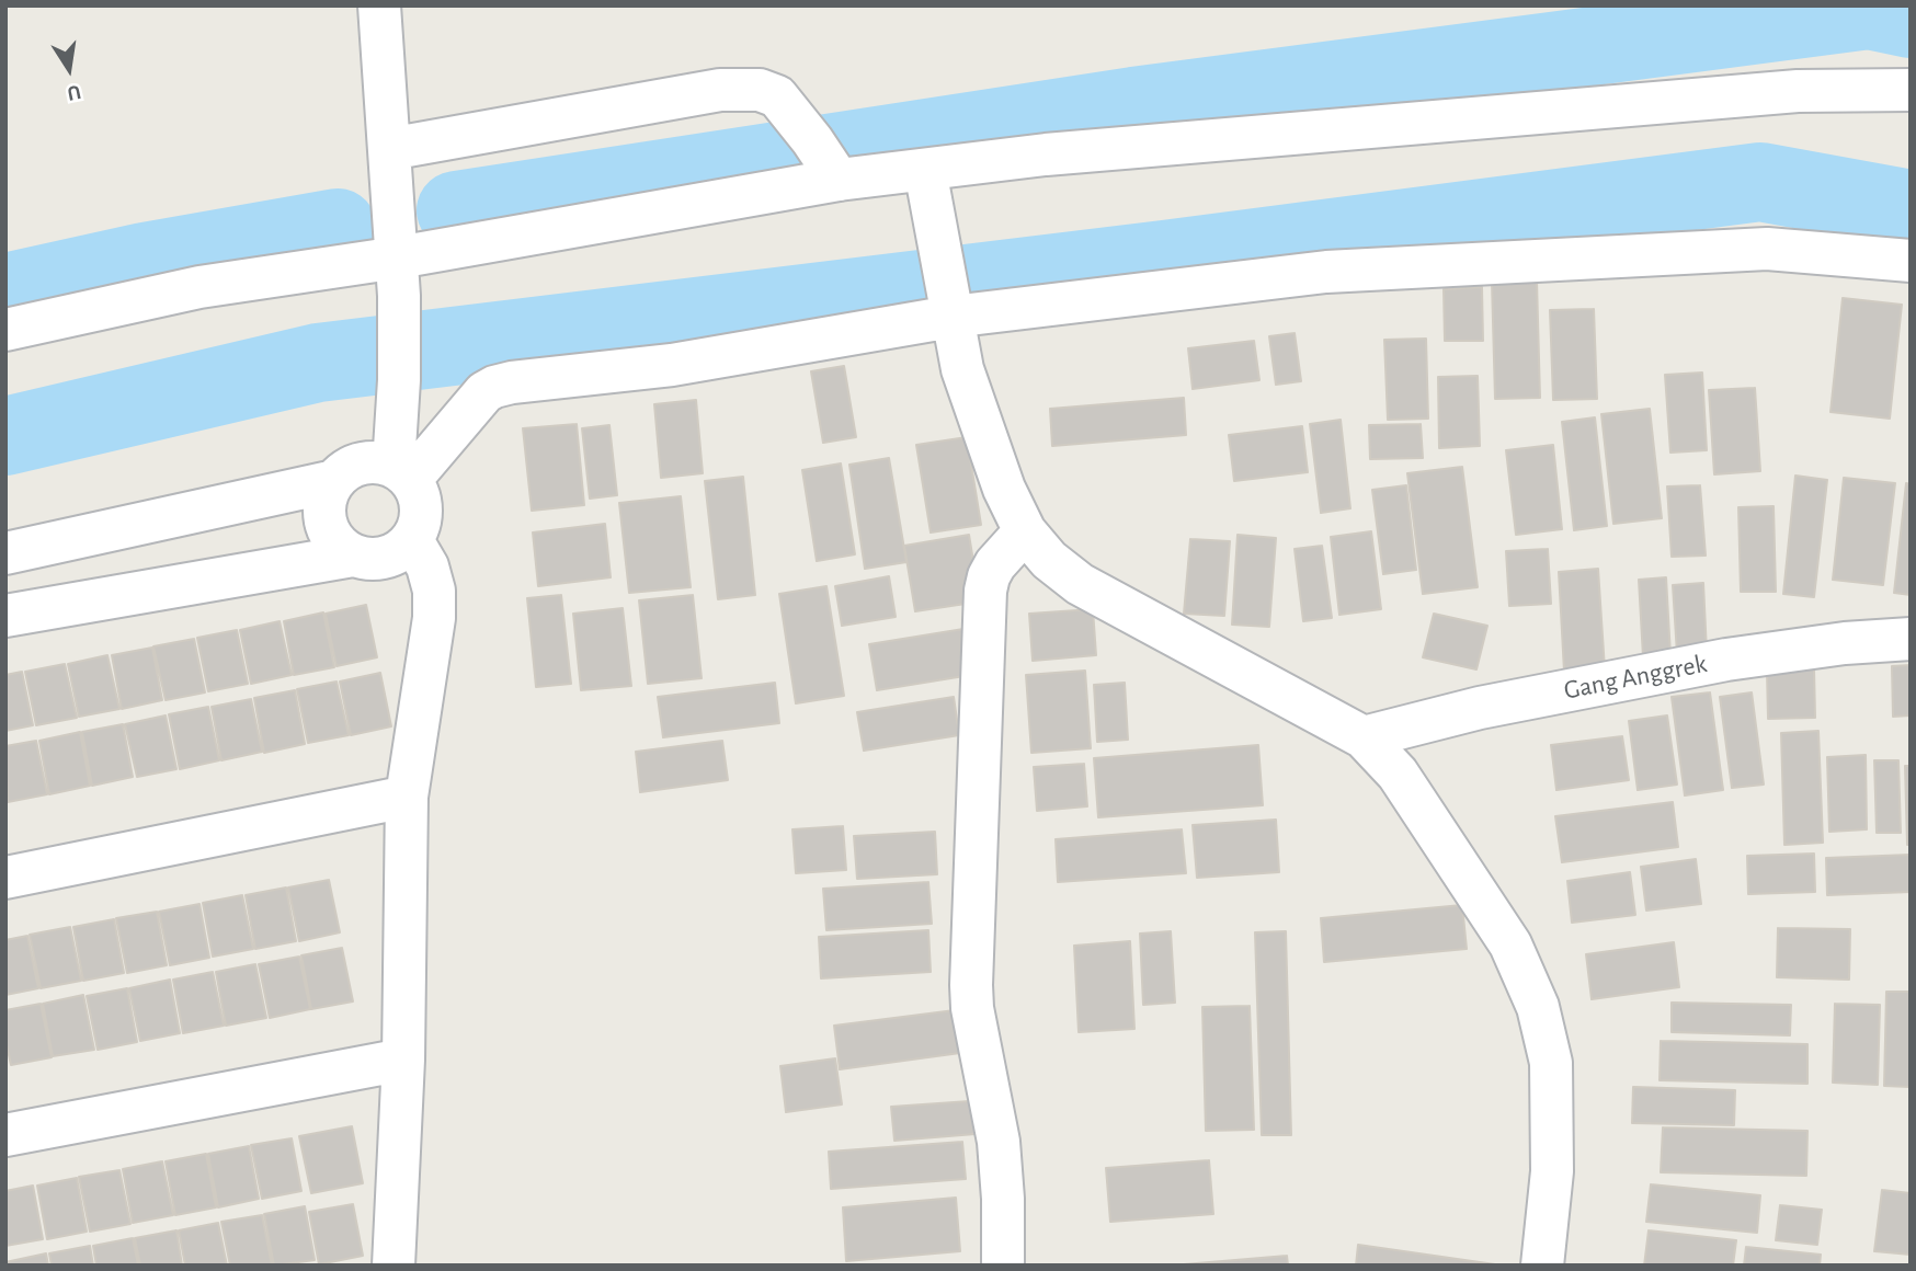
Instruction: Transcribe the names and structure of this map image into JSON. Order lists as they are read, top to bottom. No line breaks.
{"streets":{"street":["Gang Anggrek"]},"north":"bottom"}
